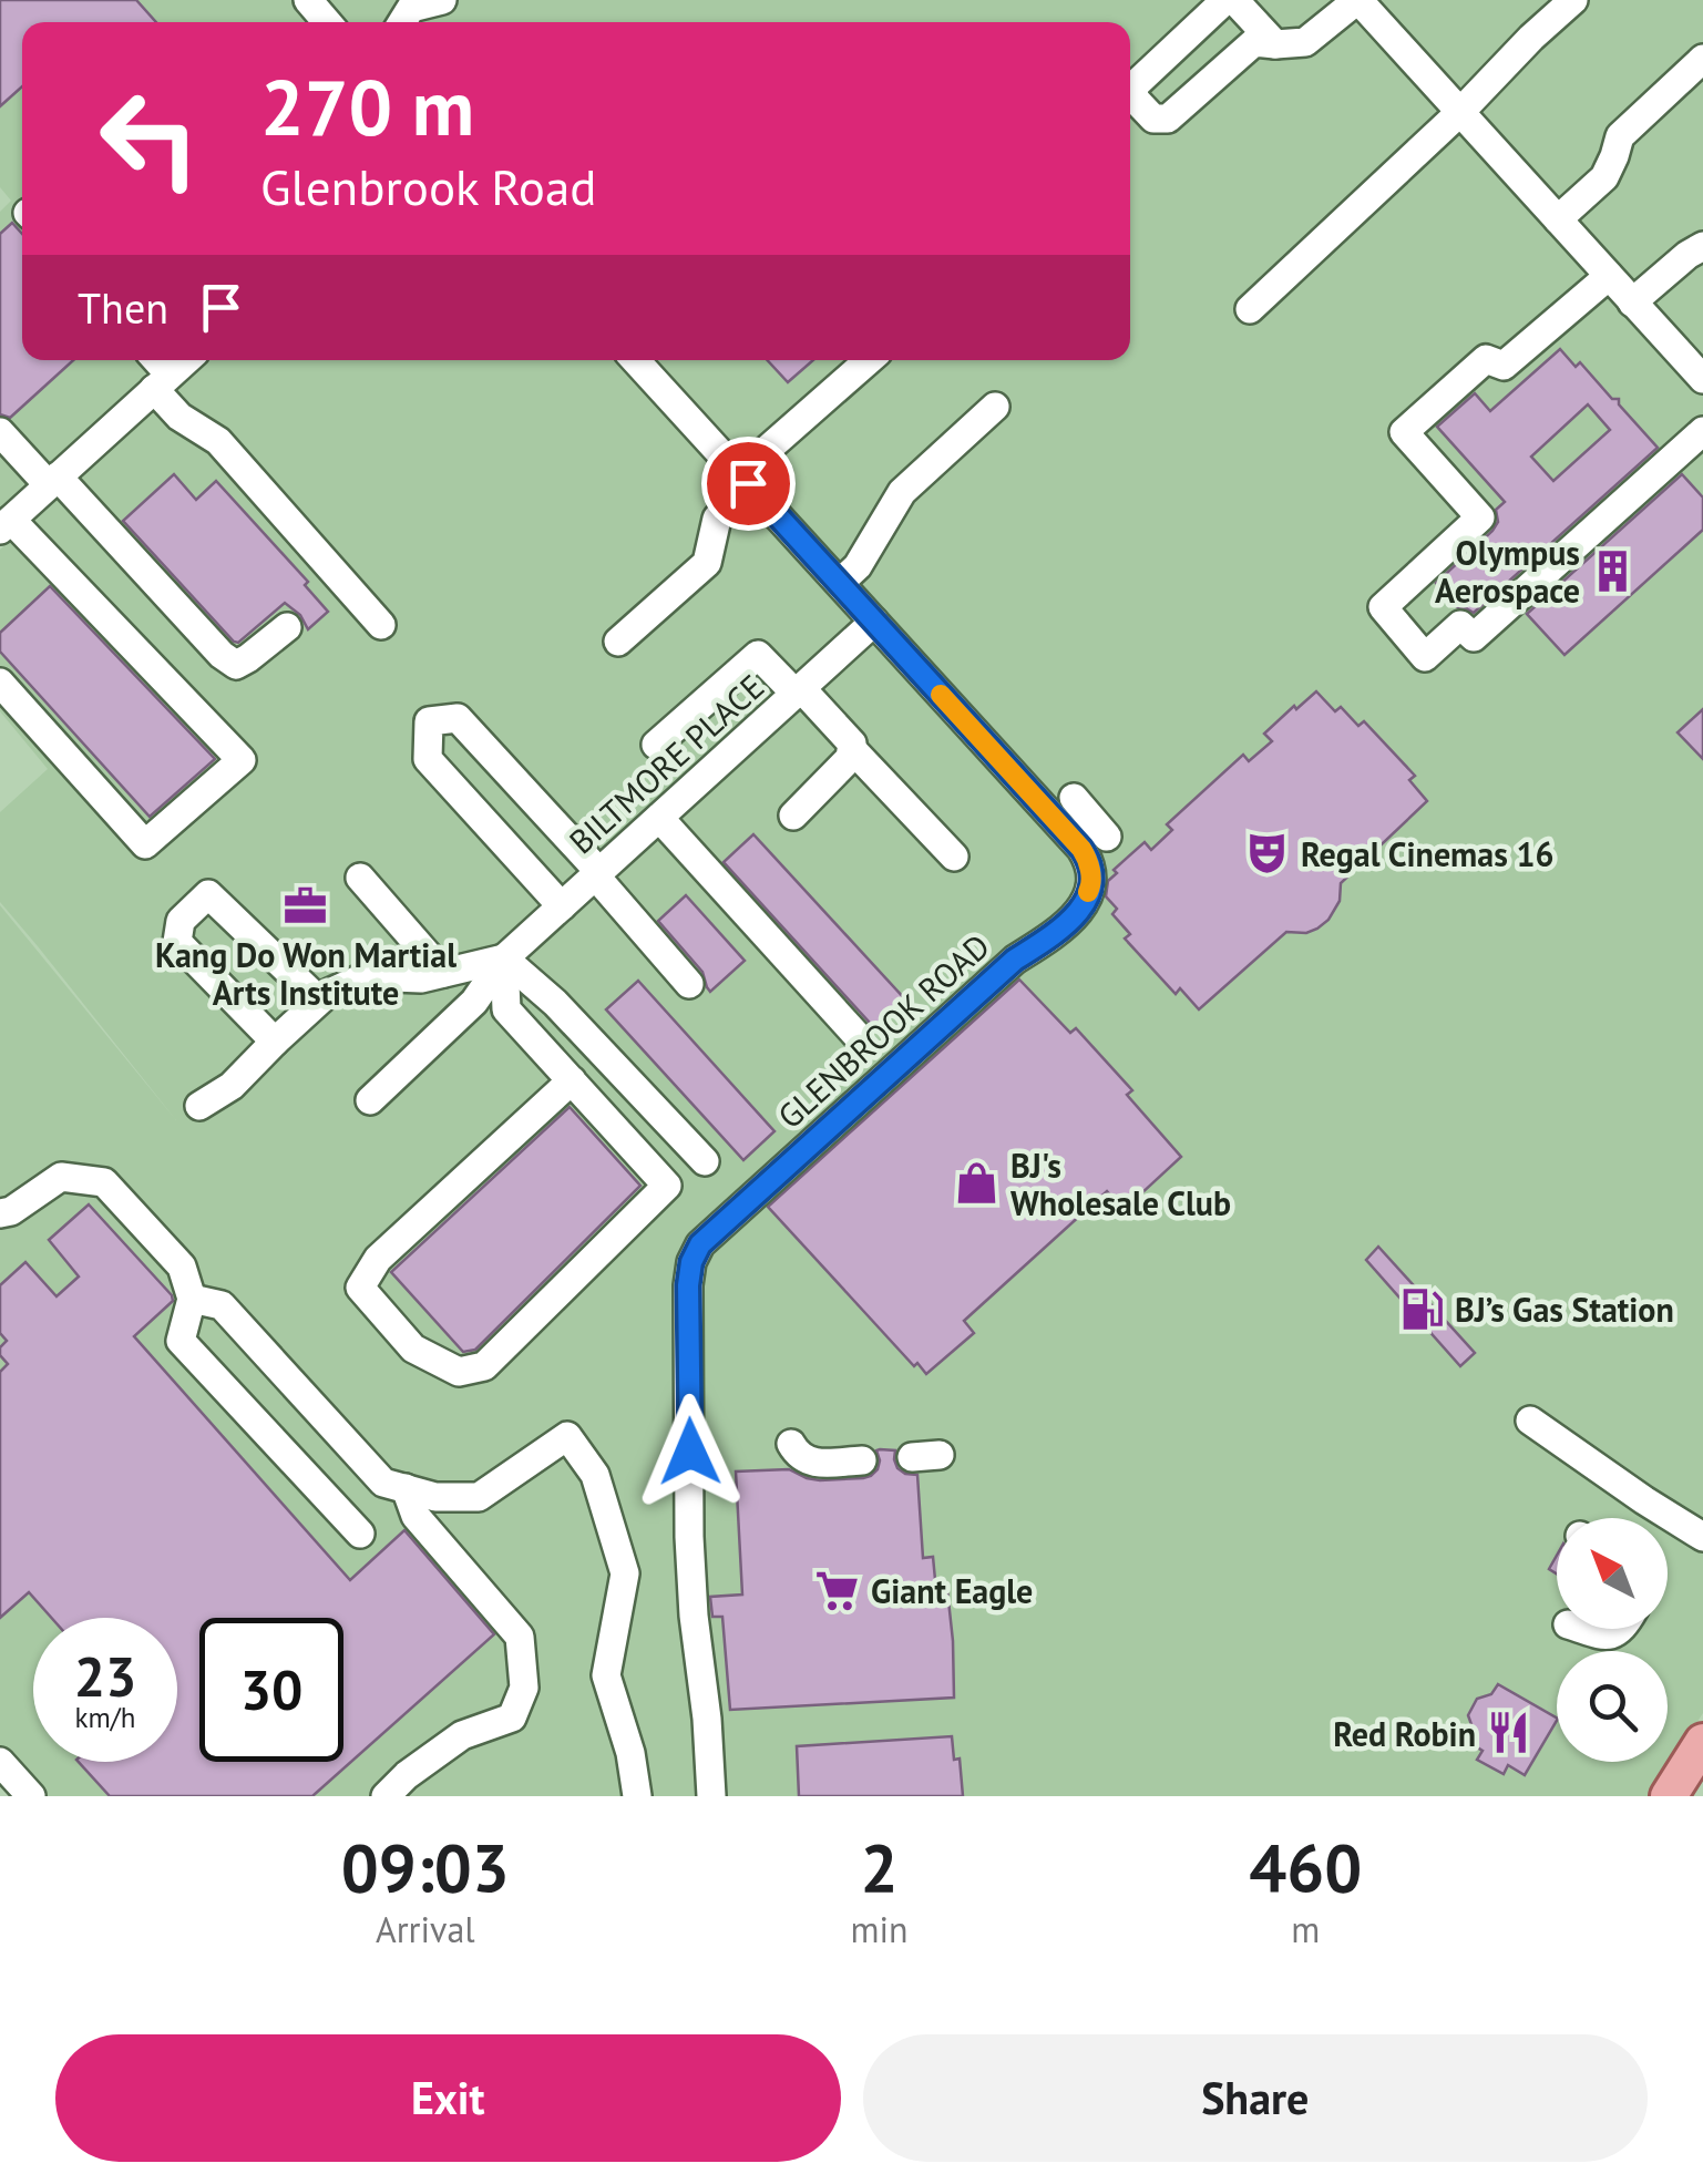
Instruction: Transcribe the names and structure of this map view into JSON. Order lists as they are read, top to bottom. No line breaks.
{"streets":{"street":["BILTMORE PLACE","GLENBROOK ROAD"]},"crossings":[["BILTMORE PLACE","GLENBROOK ROAD"]],"places":{"building":["Olympus Aerospace"],"theatre":["Regal Cinemas 16"],"office":["Kang Do Won Martial Arts Institute"],"shop":["BJ's Wholesale Club"],"fuel station":["BJ’s Gas Station"],"supermarket":["Giant Eagle"],"restaurant":["Red Robin"]},"north":"top left","page":{"turn":["270 m","Glenbrook Road"],"then":"Then","speed":"23 km/h","limit":"30","eta":["09:03","Arrival","2","min","460","m"],"buttons":["Exit","Share"]}}
